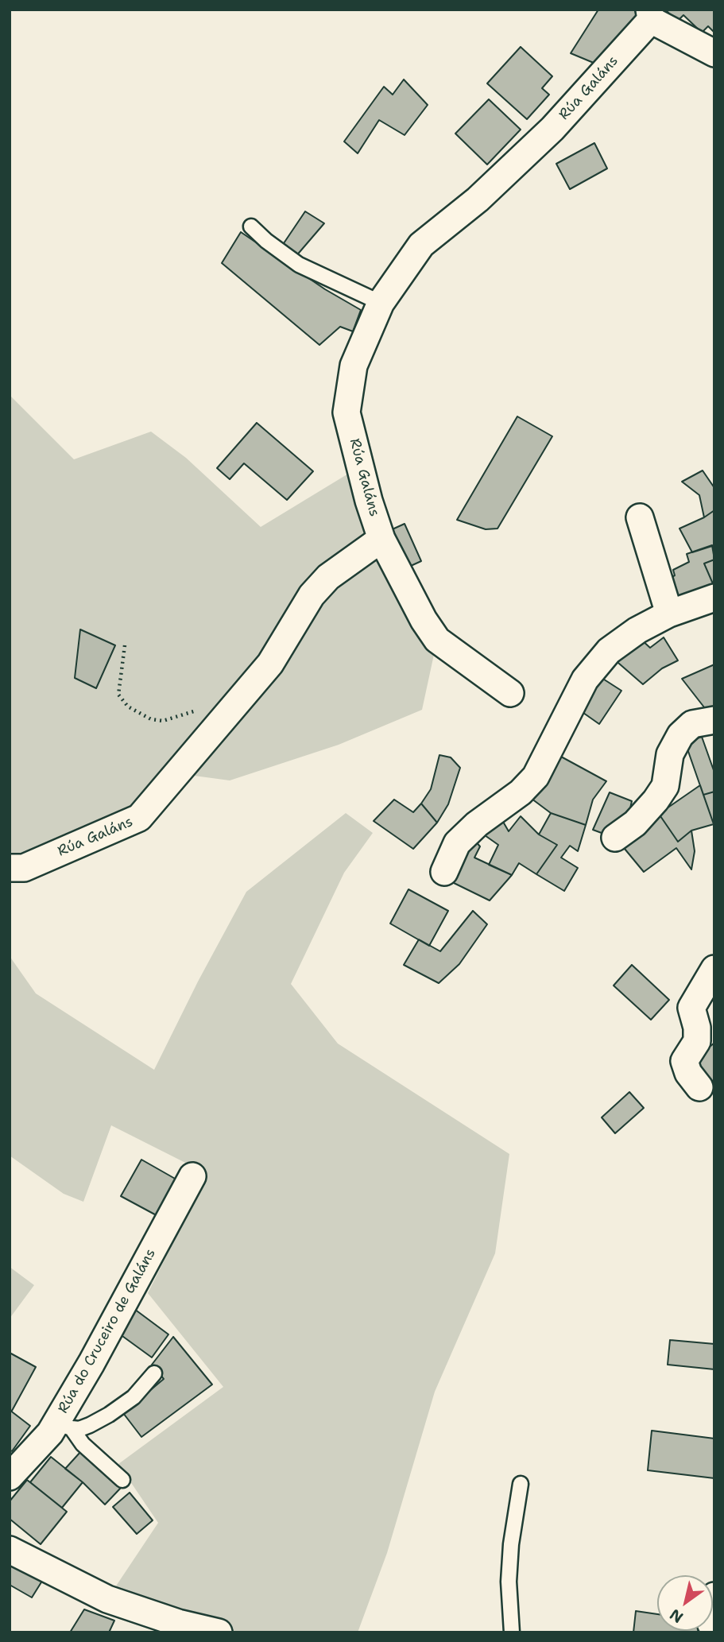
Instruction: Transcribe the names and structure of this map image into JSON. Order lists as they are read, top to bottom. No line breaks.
{"streets":{"street":["Rúa Galáns","Rúa do Cruceiro de Galáns"]},"north":"bottom left"}
